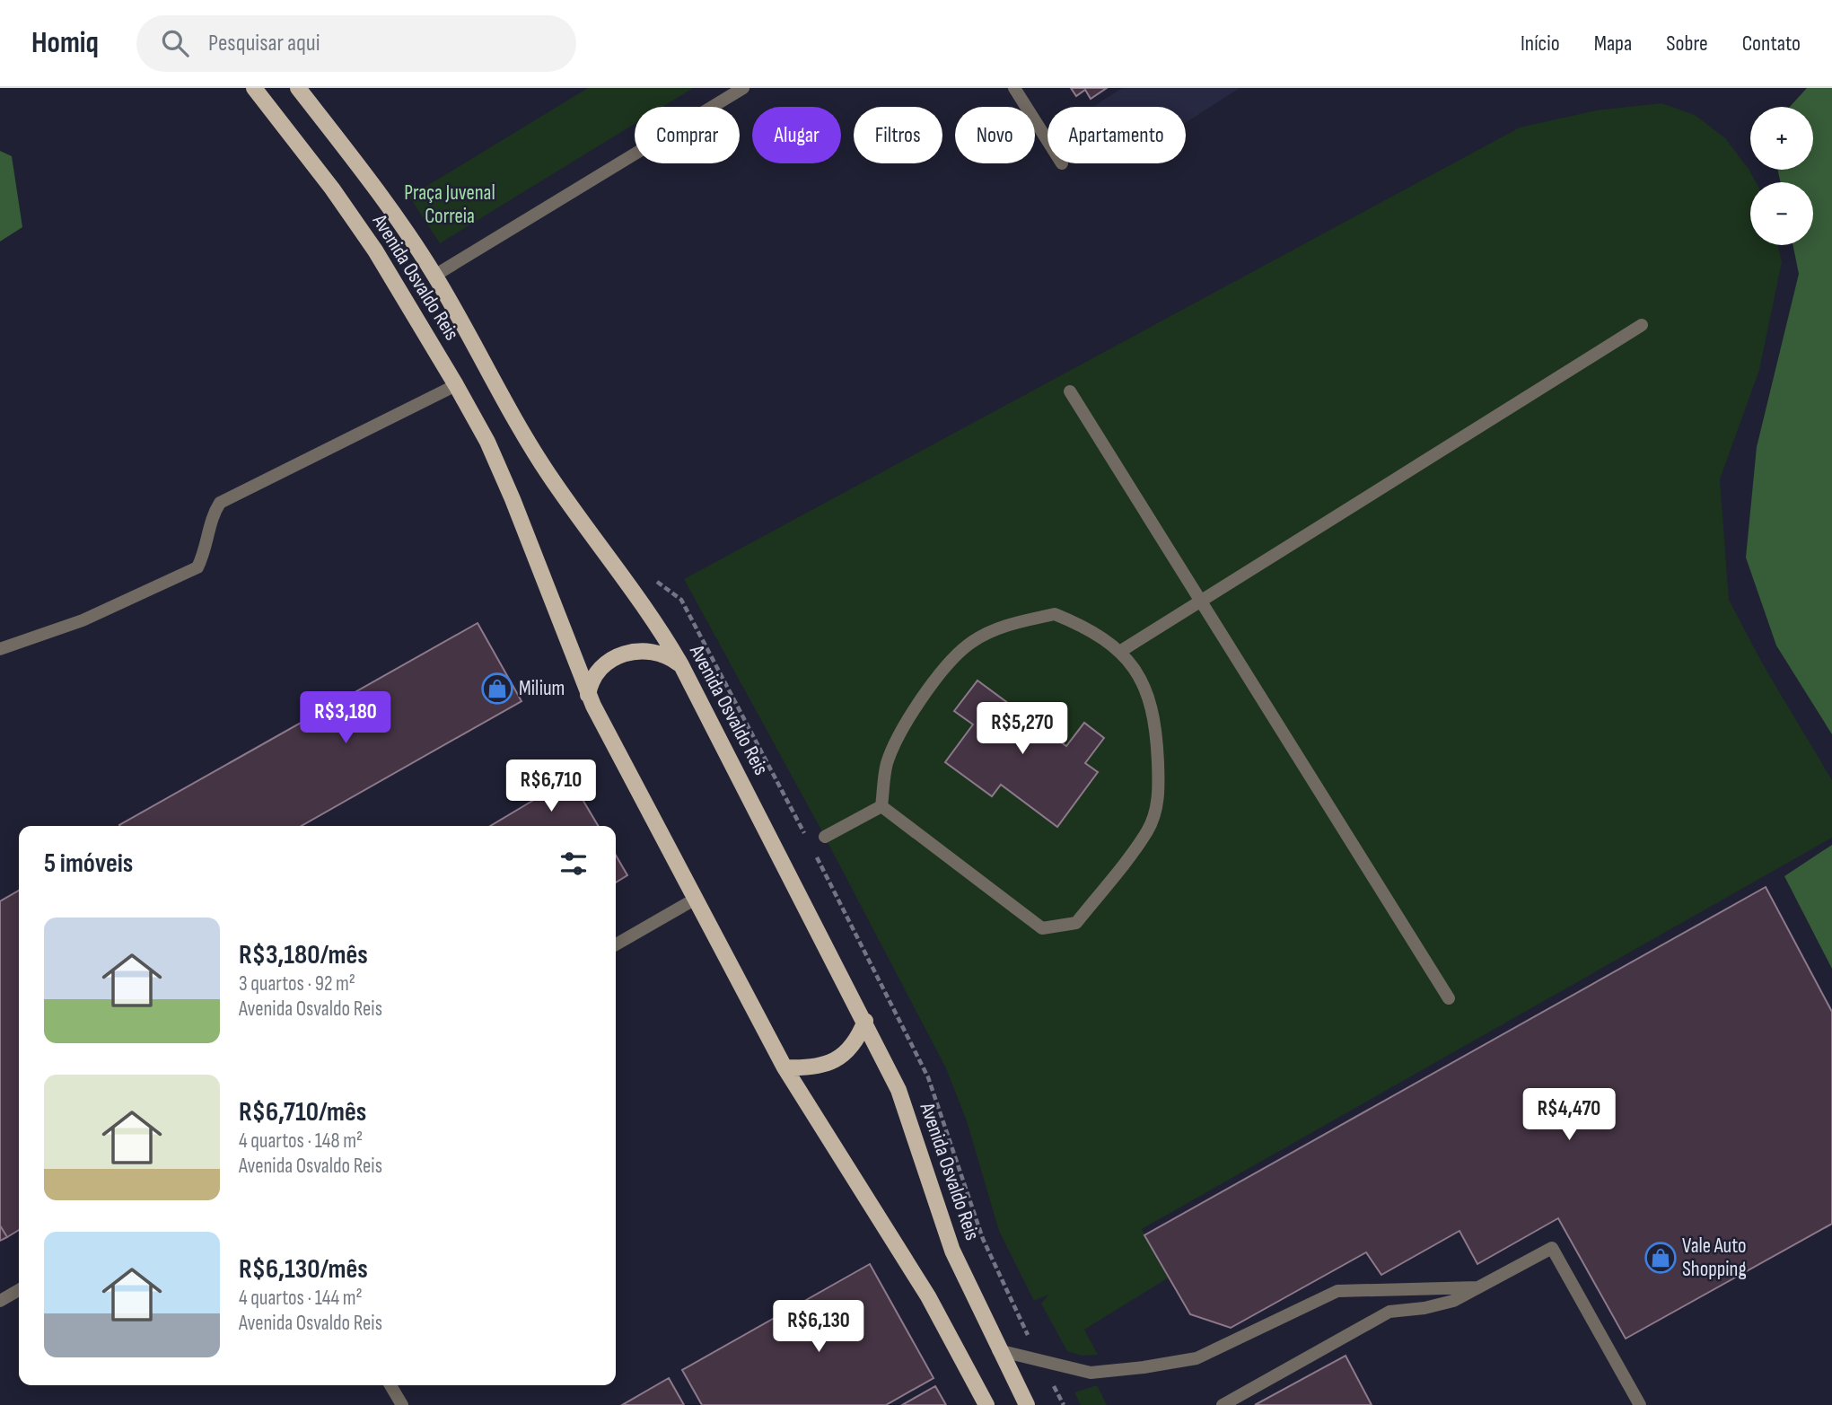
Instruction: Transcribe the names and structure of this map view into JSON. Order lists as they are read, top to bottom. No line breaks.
{"streets":{"main road":["Avenida Osvaldo Reis"]},"parks":["Praça Juvenal Correia"],"places":{"shop":["Milium","Vale Auto Shopping"]},"page":{"header":"Homiq","search":"Pesquisar aqui","nav":["Início","Mapa","Sobre","Contato"],"map_buttons":["+","−"],"chip":["Comprar","Alugar","Filtros","Novo","Apartamento"],"price":["R$3,180","R$5,270","R$6,710","R$4,470","R$6,130"],"heading":"5 imóveis","list":[{"name":"R$3,180/mês","note":"3 quartos · 92 m² · Avenida Osvaldo Reis"},{"name":"R$6,710/mês","note":"4 quartos · 148 m² · Avenida Osvaldo Reis"},{"name":"R$6,130/mês","note":"4 quartos · 144 m² · Avenida Osvaldo Reis"}]}}
